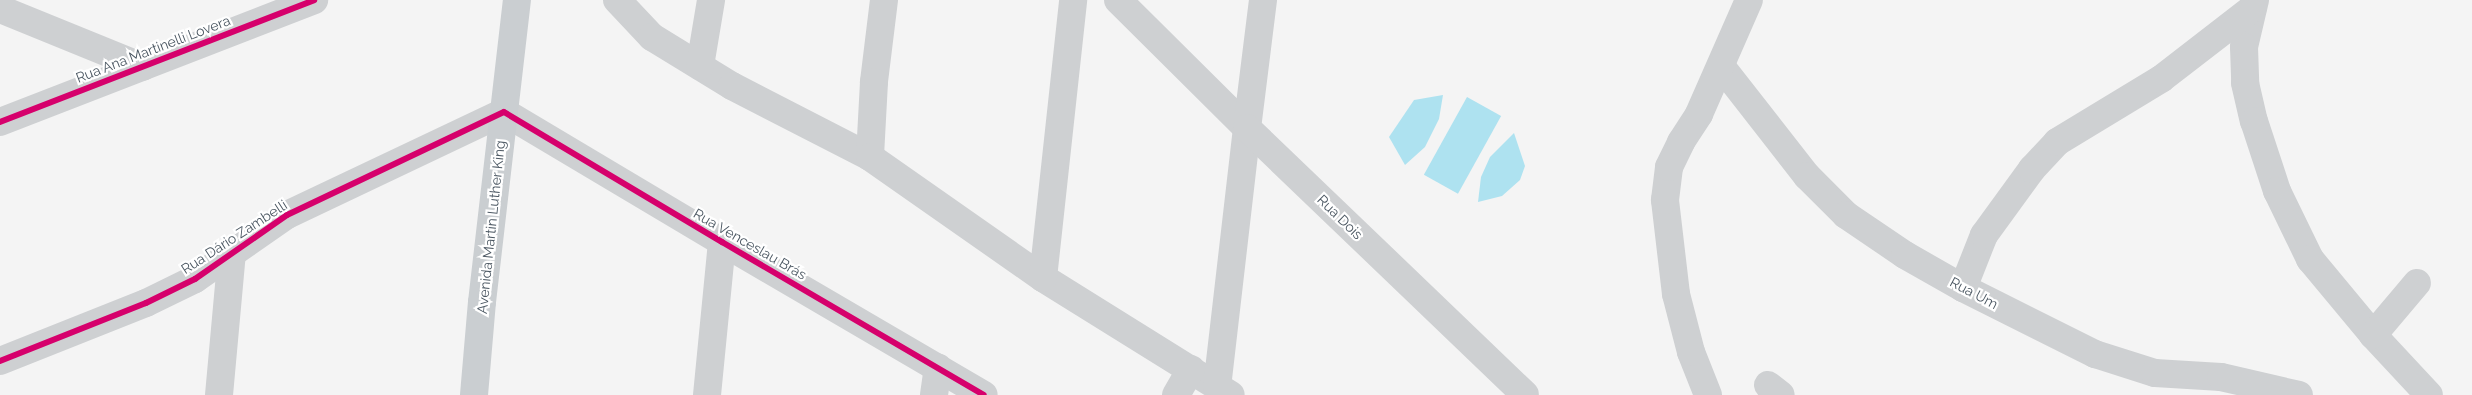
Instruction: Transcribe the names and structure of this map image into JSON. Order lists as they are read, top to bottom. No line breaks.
{"streets":{"main road":["Avenida Martin Luther King"],"street":["Rua Ana Martinelli Lovera","Rua Dois","Rua Dário Zambelli","Rua Venceslau Brás","Rua Um"]},"crossings":[["Avenida Martin Luther King","Rua Dário Zambelli"],["Avenida Martin Luther King","Rua Venceslau Brás"],["Rua Dário Zambelli","Rua Venceslau Brás"]]}
